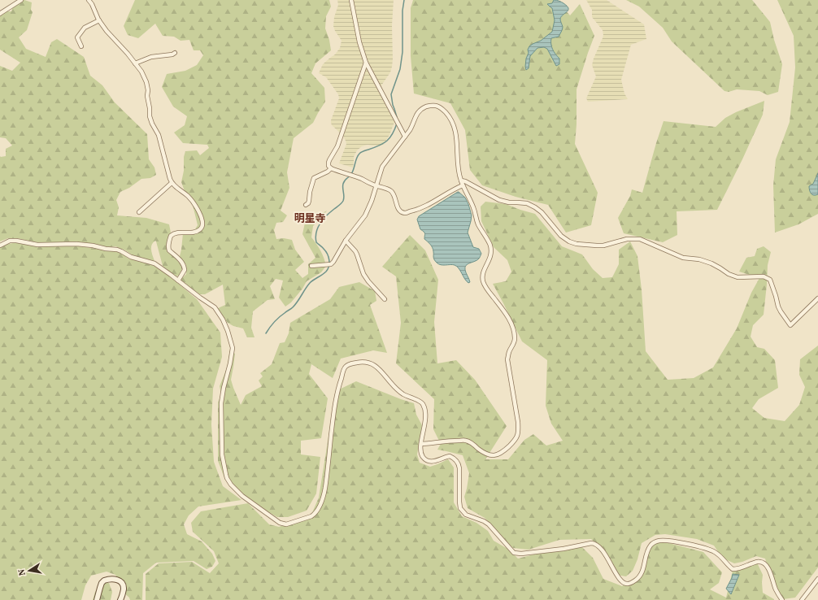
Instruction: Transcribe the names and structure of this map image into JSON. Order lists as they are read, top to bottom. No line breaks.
{"districts":["明星寺"],"north":"left"}
